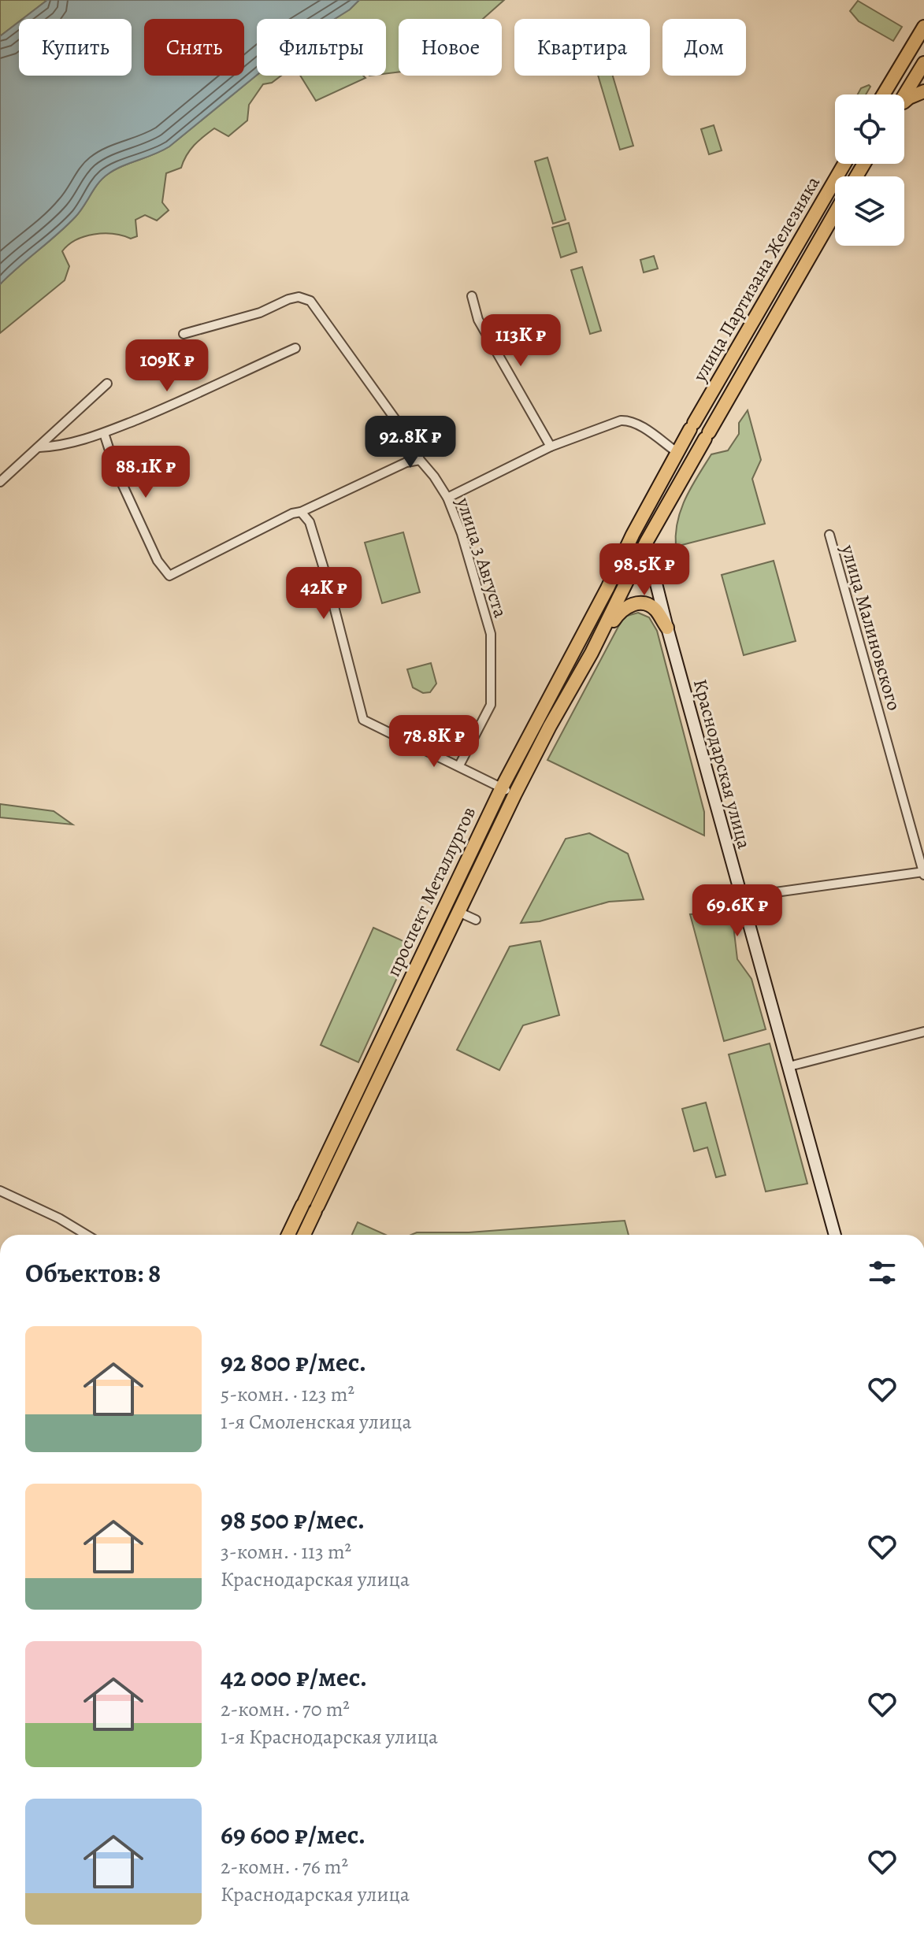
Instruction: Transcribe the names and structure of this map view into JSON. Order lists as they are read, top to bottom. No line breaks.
{"streets":{"main road":["улица Партизана Железняка","Краснодарская улица","проспект Металлургов"],"street":["улица 3 Августа","улица Малиновского"]},"crossings":[["улица Партизана Железняка","Краснодарская улица"],["улица Партизана Железняка","проспект Металлургов"],["Краснодарская улица","проспект Металлургов"]],"page":{"chip":["Купить","Снять","Фильтры","Новое","Квартира","Дом"],"price":["113K ₽","109K ₽","92.8K ₽","88.1K ₽","98.5K ₽","42K ₽","78.8K ₽","69.6K ₽"],"heading":"Объектов: 8","list":[{"name":"92 800 ₽/мес.","note":"5-комн. · 123 m² · 1-я Смоленская улица"},{"name":"98 500 ₽/мес.","note":"3-комн. · 113 m² · Краснодарская улица"},{"name":"42 000 ₽/мес.","note":"2-комн. · 70 m² · 1-я Краснодарская улица"},{"name":"69 600 ₽/мес.","note":"2-комн. · 76 m² · Краснодарская улица"}]}}
